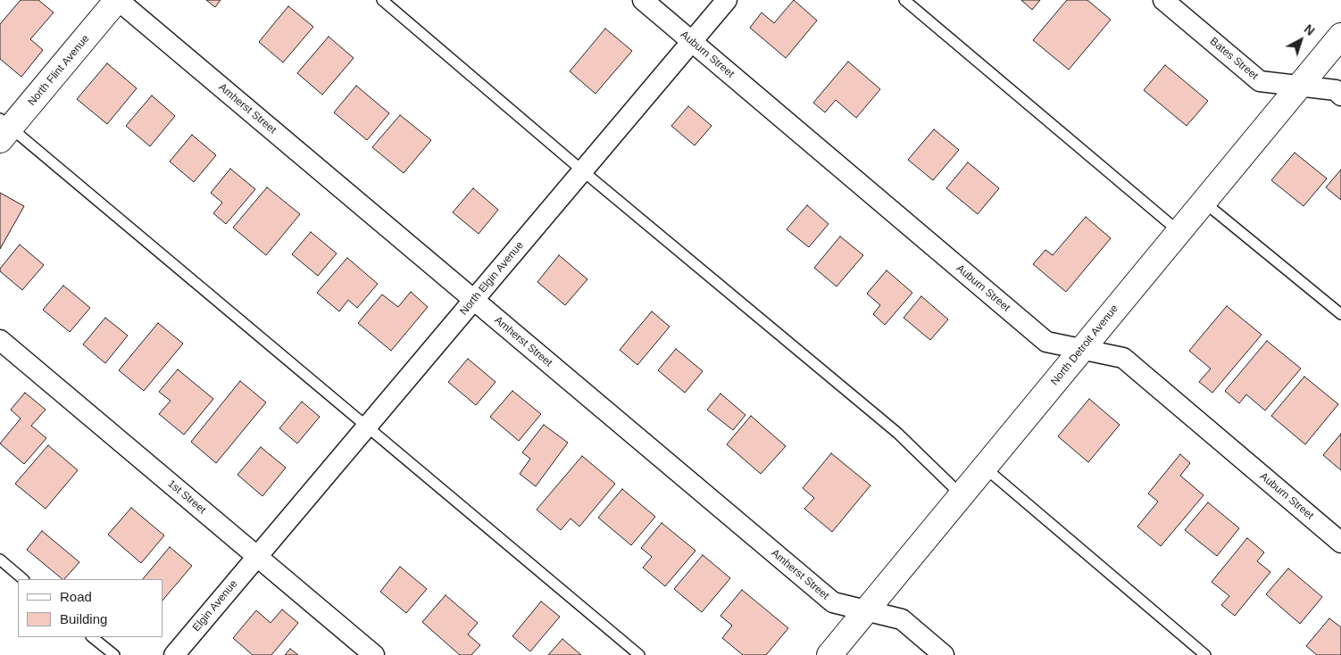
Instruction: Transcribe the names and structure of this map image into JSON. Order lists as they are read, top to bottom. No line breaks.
{"streets":{"street":["Auburn Street","Bates Street","North Flint Avenue","Amherst Street","North Elgin Avenue","North Detroit Avenue","1st Street","Elgin Avenue"]},"crossings":[["Auburn Street","North Elgin Avenue"],["Auburn Street","North Detroit Avenue"],["Bates Street","North Detroit Avenue"],["North Flint Avenue","Amherst Street"],["Amherst Street","North Elgin Avenue"],["Amherst Street","North Detroit Avenue"],["North Elgin Avenue","1st Street"],["North Elgin Avenue","Elgin Avenue"],["1st Street","Elgin Avenue"]],"legend":["Road","Building"],"north":"top right"}
